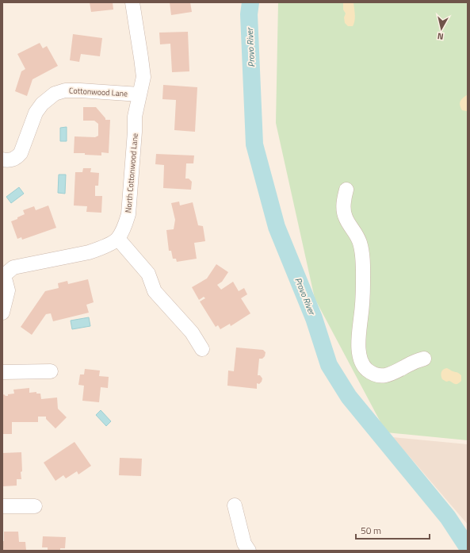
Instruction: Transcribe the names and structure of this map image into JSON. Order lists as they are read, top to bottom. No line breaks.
{"streets":{"street":["Cottonwood Lane","North Cottonwood Lane"]},"crossings":[["Cottonwood Lane","North Cottonwood Lane"]],"water":["Provo River"],"scale_bar":"50 m","north":"bottom"}
